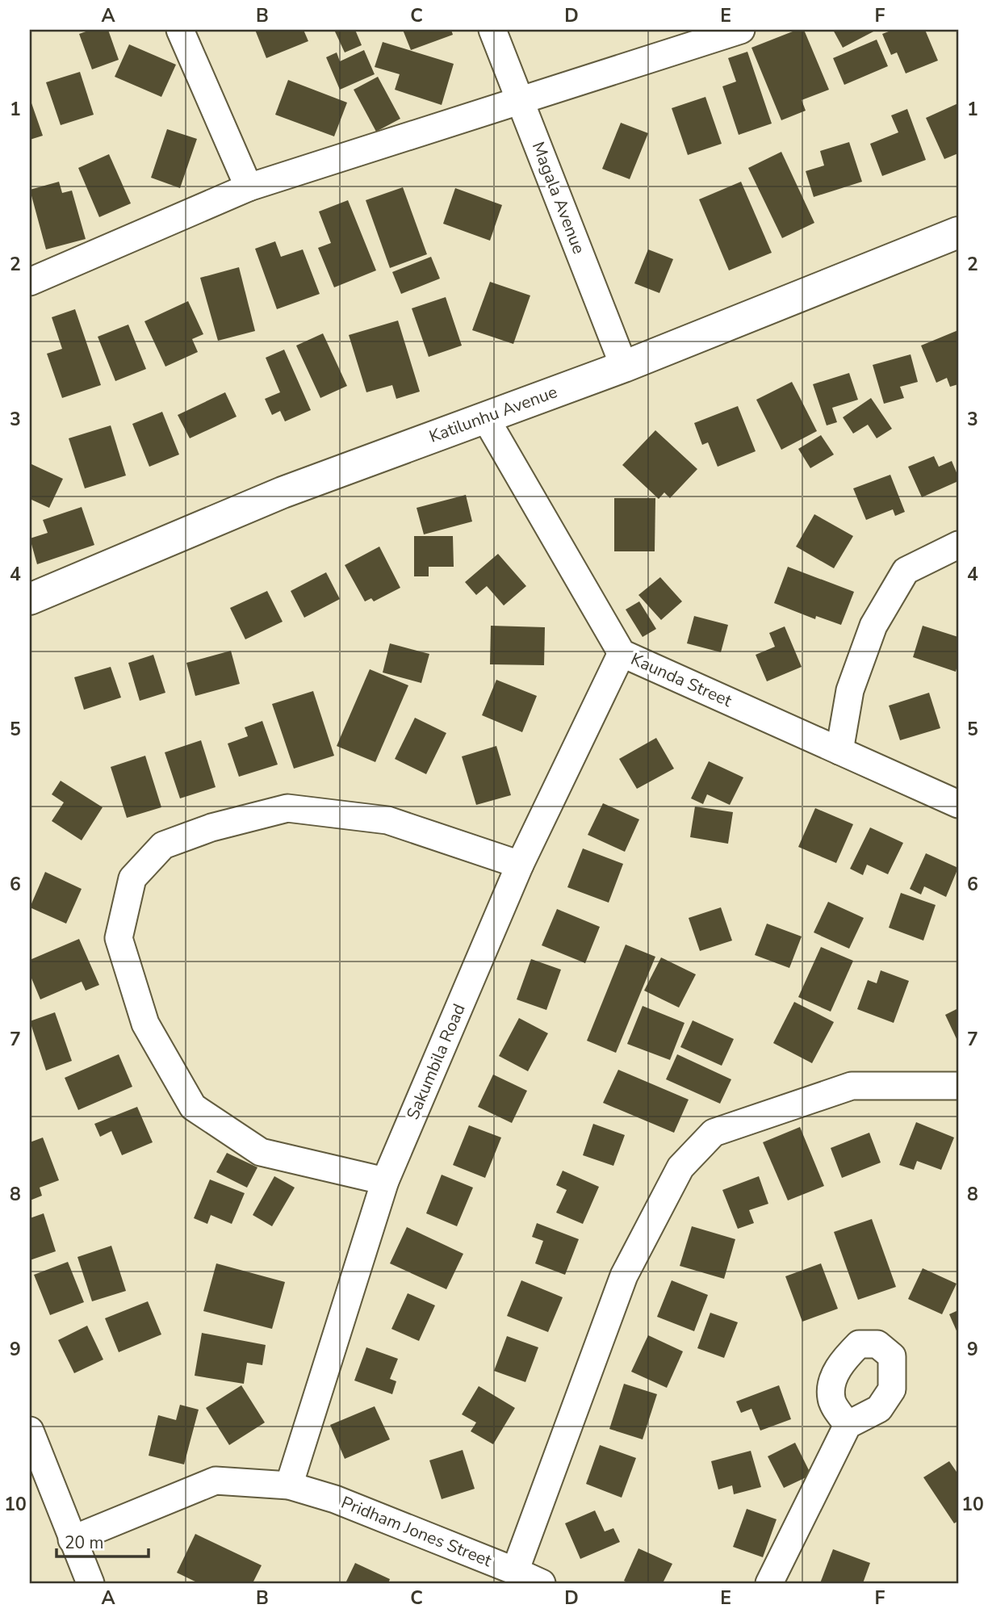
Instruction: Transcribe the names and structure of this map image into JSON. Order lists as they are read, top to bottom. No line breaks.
{"streets":{"main road":["Katilunhu Avenue"],"street":["Magala Avenue","Kaunda Street","Sakumbila Road","Pridham Jones Street"]},"crossings":[["Magala Avenue","Katilunhu Avenue"],["Katilunhu Avenue","Kaunda Street"],["Kaunda Street","Sakumbila Road"],["Sakumbila Road","Pridham Jones Street"]],"scale_bar":"20 m","grid":{"columns":["A","B","C","D","E","F"],"rows":["1","2","3","4","5","6","7","8","9","10"]}}
